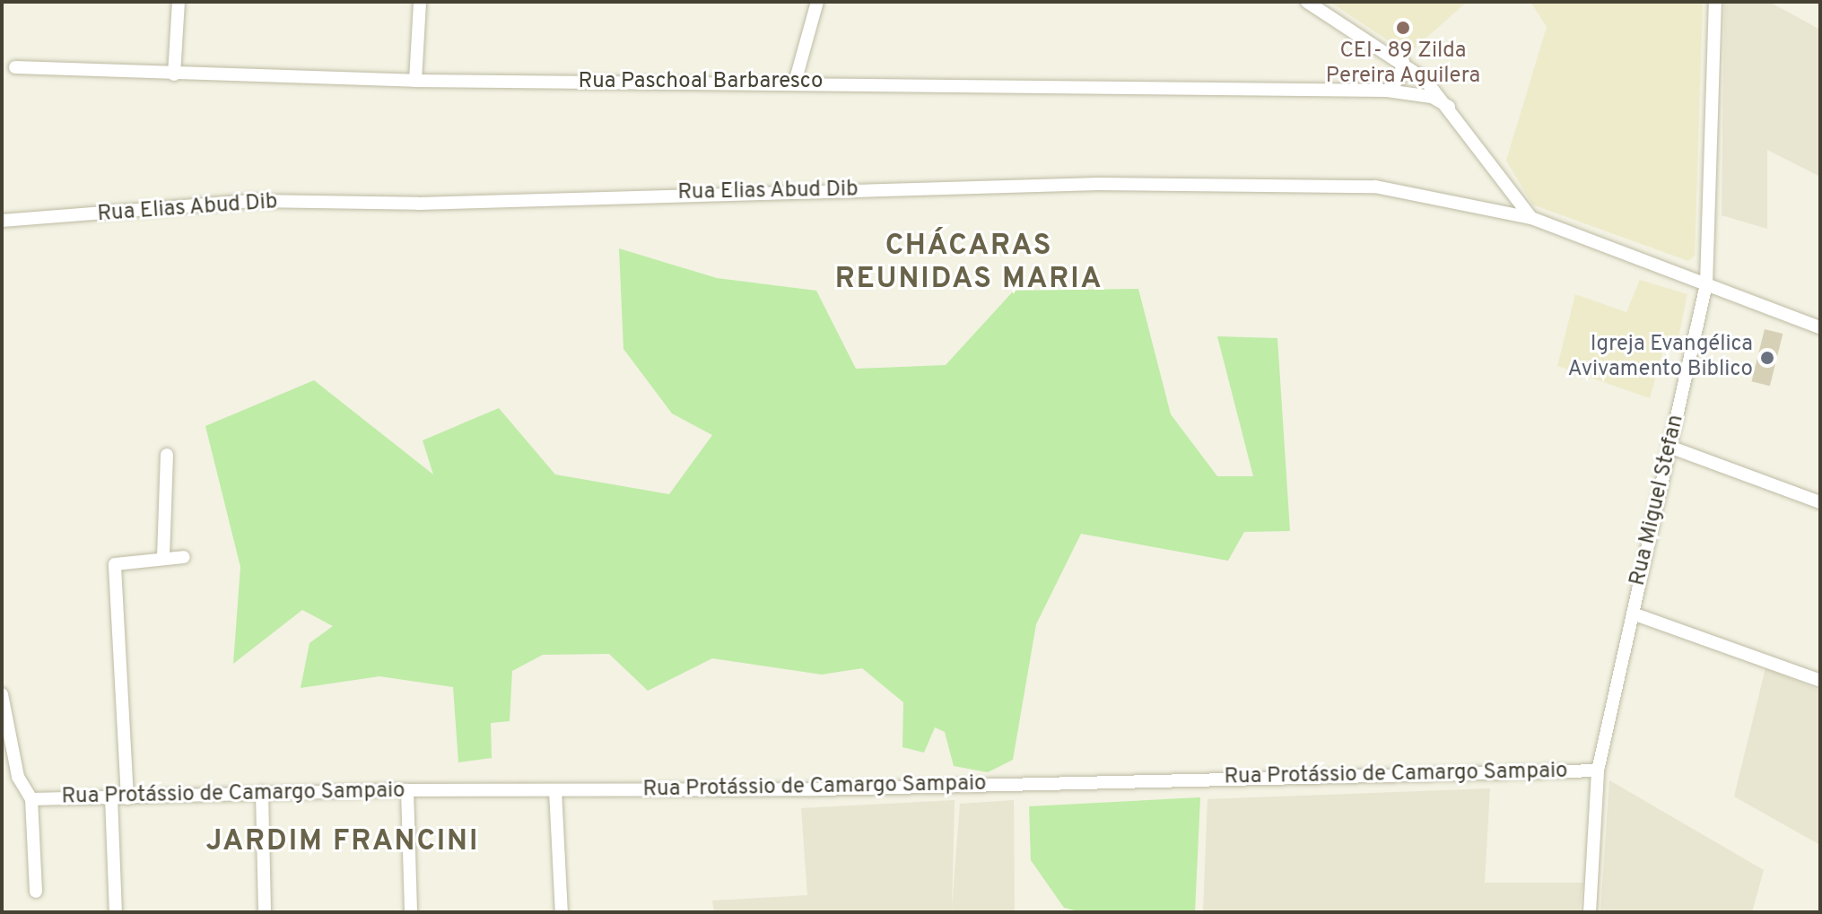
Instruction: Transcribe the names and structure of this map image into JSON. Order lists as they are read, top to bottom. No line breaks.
{"streets":{"street":["Rua Paschoal Barbaresco","Rua Elias Abud Dib","Rua Miguel Stefan","Rua Protássio de Camargo Sampaio"]},"crossings":[["Rua Elias Abud Dib","Rua Miguel Stefan"],["Rua Miguel Stefan","Rua Protássio de Camargo Sampaio"]],"districts":["CHÁCARAS REUNIDAS MARIA","JARDIM FRANCINI"],"places":["CEI- 89 Zilda Pereira Aguilera","Igreja Evangélica Avivamento Biblico"]}
